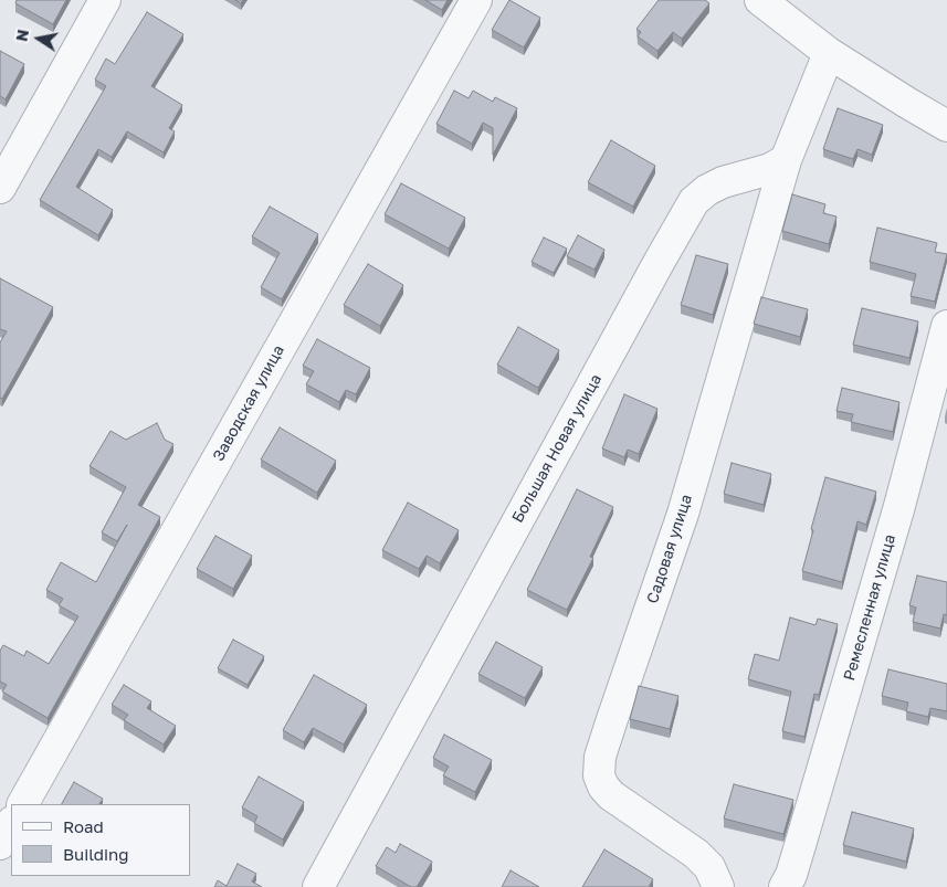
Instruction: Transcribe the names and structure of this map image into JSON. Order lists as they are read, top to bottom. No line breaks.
{"streets":{"street":["Заводская улица","Большая Новая улица","Садовая улица","Ремесленная улица"]},"crossings":[["Большая Новая улица","Садовая улица"]],"legend":["Road","Building"],"north":"left"}
